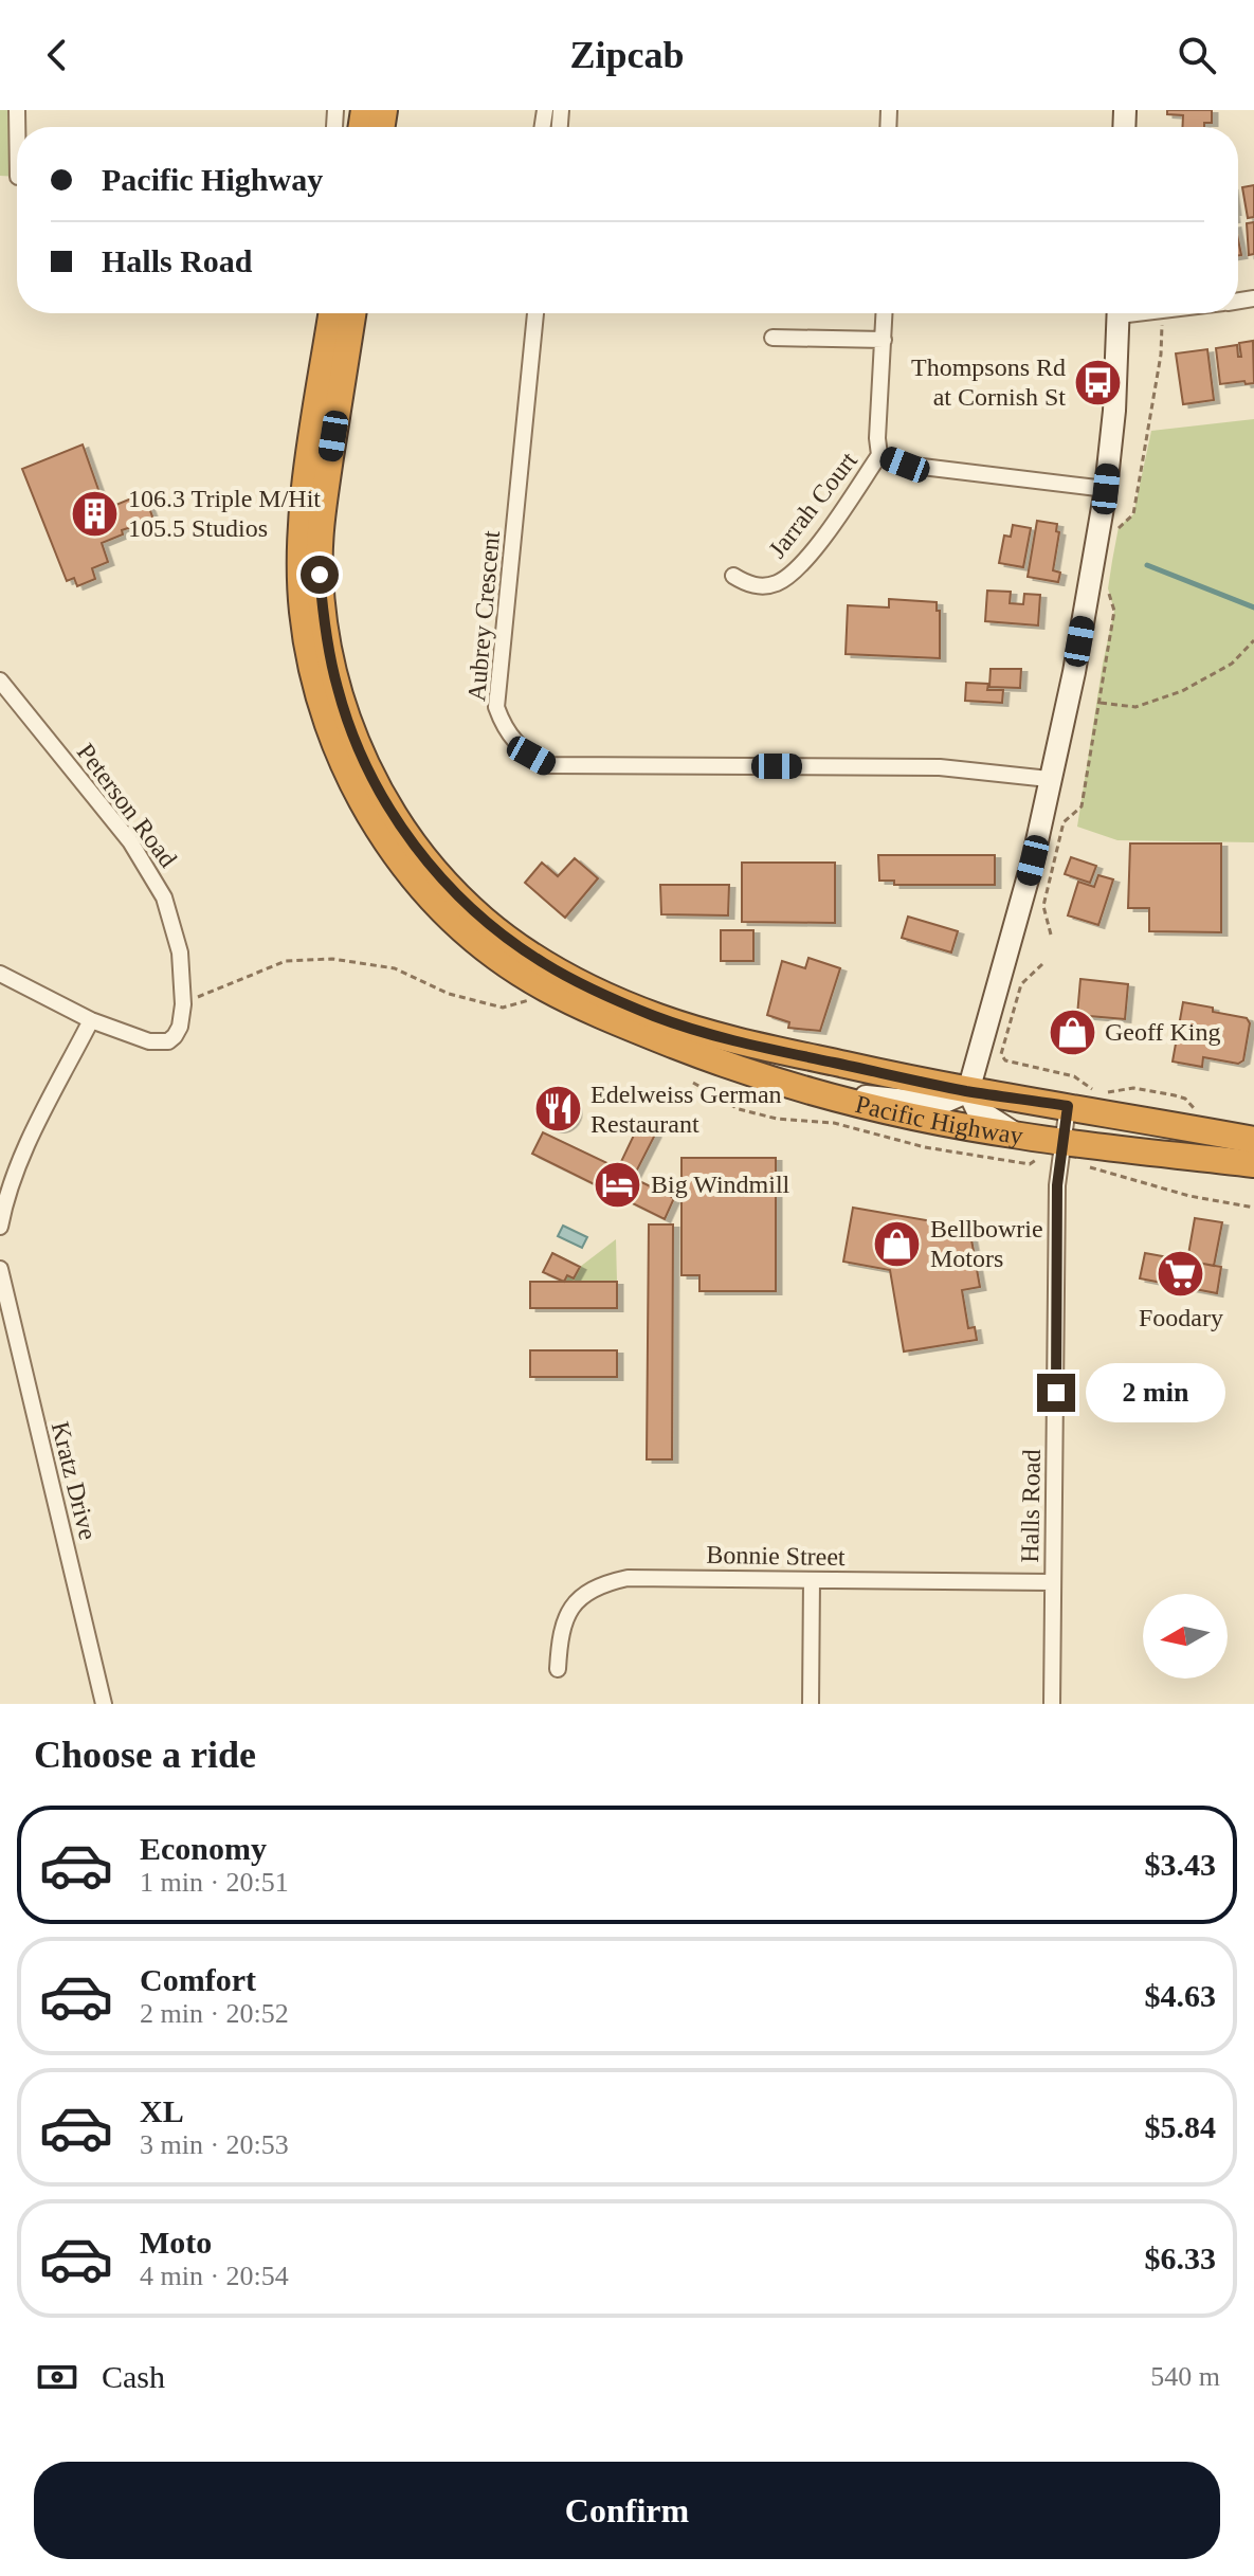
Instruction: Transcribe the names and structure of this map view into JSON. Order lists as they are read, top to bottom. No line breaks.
{"streets":{"highway":["Pacific Highway"],"street":["Jarrah Court","Aubrey Crescent","Peterson Road","Kratz Drive","Halls Road","Bonnie Street"]},"crossings":[["Pacific Highway","Halls Road"],["Halls Road","Bonnie Street"]],"places":{"bus stop":["Thompsons Rd at Cornish St"],"building":["106.3 Triple M/Hit 105.5 Studios"],"shop":["Geoff King","Bellbowrie Motors"],"restaurant":["Edelweiss German Restaurant"],"hotel":["Big Windmill"],"supermarket":["Foodary"]},"north":"left","page":{"header":"Zipcab","banner":["Pacific Highway","Halls Road"],"bubble":"2 min","heading":"Choose a ride","list":[{"name":"Economy","note":"1 min · 20:51","value":"$3.43"},{"name":"Comfort","note":"2 min · 20:52","value":"$4.63"},{"name":"XL","note":"3 min · 20:53","value":"$5.84"},{"name":"Moto","note":"4 min · 20:54","value":"$6.33"}],"pay":["Cash","540 m"],"buttons":"Confirm"}}
